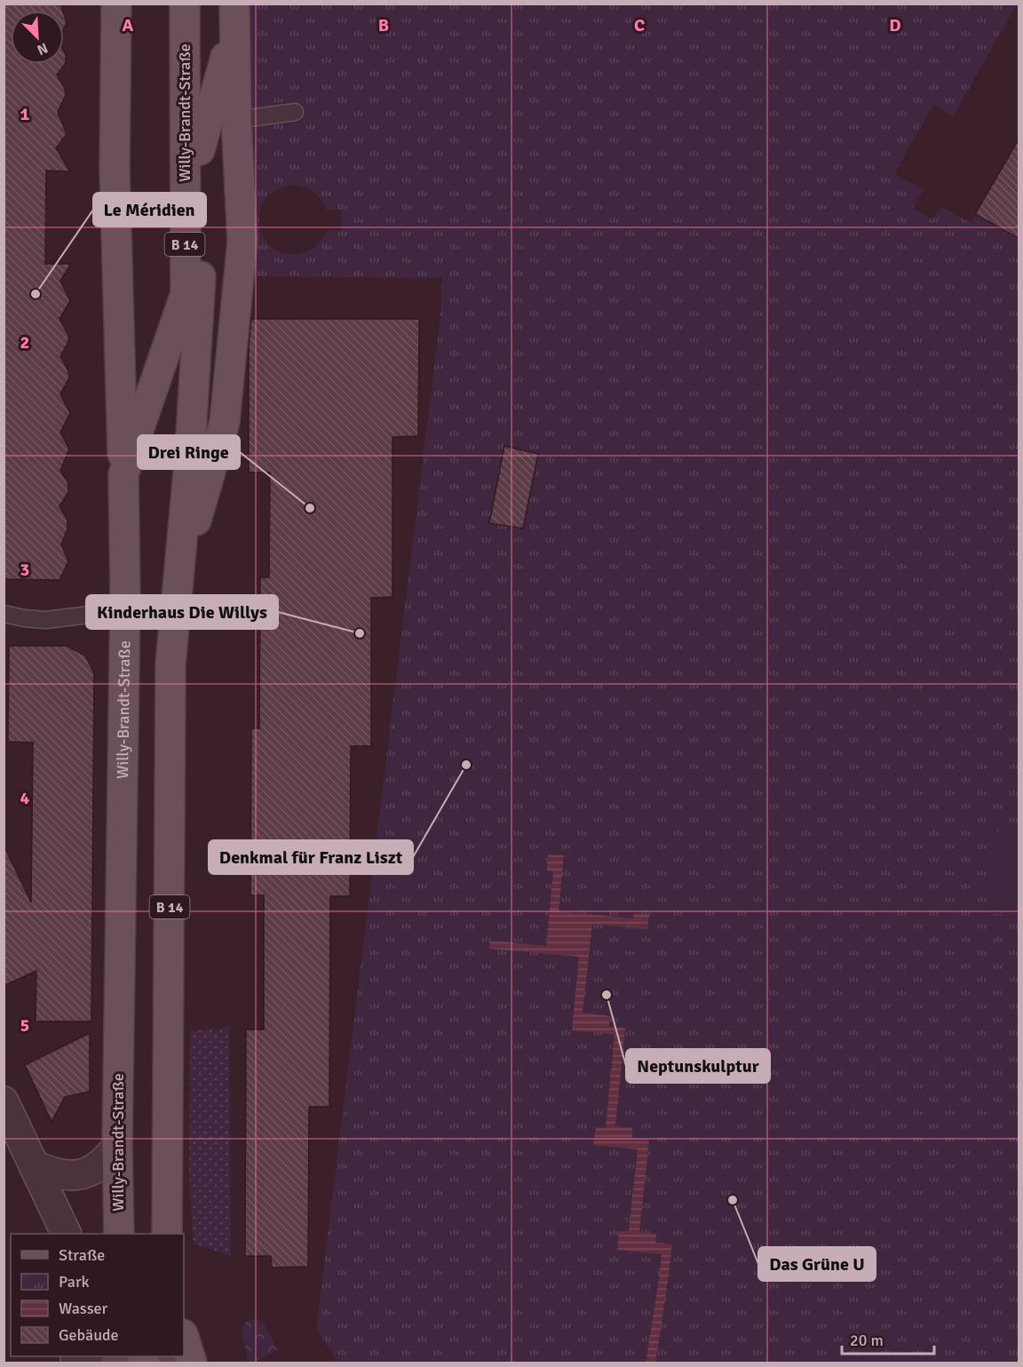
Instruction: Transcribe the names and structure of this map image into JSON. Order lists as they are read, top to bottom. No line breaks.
{"streets":{"main road":["Willy-Brandt-Straße","B 14"]},"places":["Le Méridien","Drei Ringe","Kinderhaus Die Willys","Denkmal für Franz Liszt","Neptunskulptur","Das Grüne U"],"legend":["Straße","Park","Wasser","Gebäude"],"scale_bar":"20 m","north":"bottom right","grid":{"columns":["A","B","C","D"],"rows":["1","2","3","4","5"]}}
